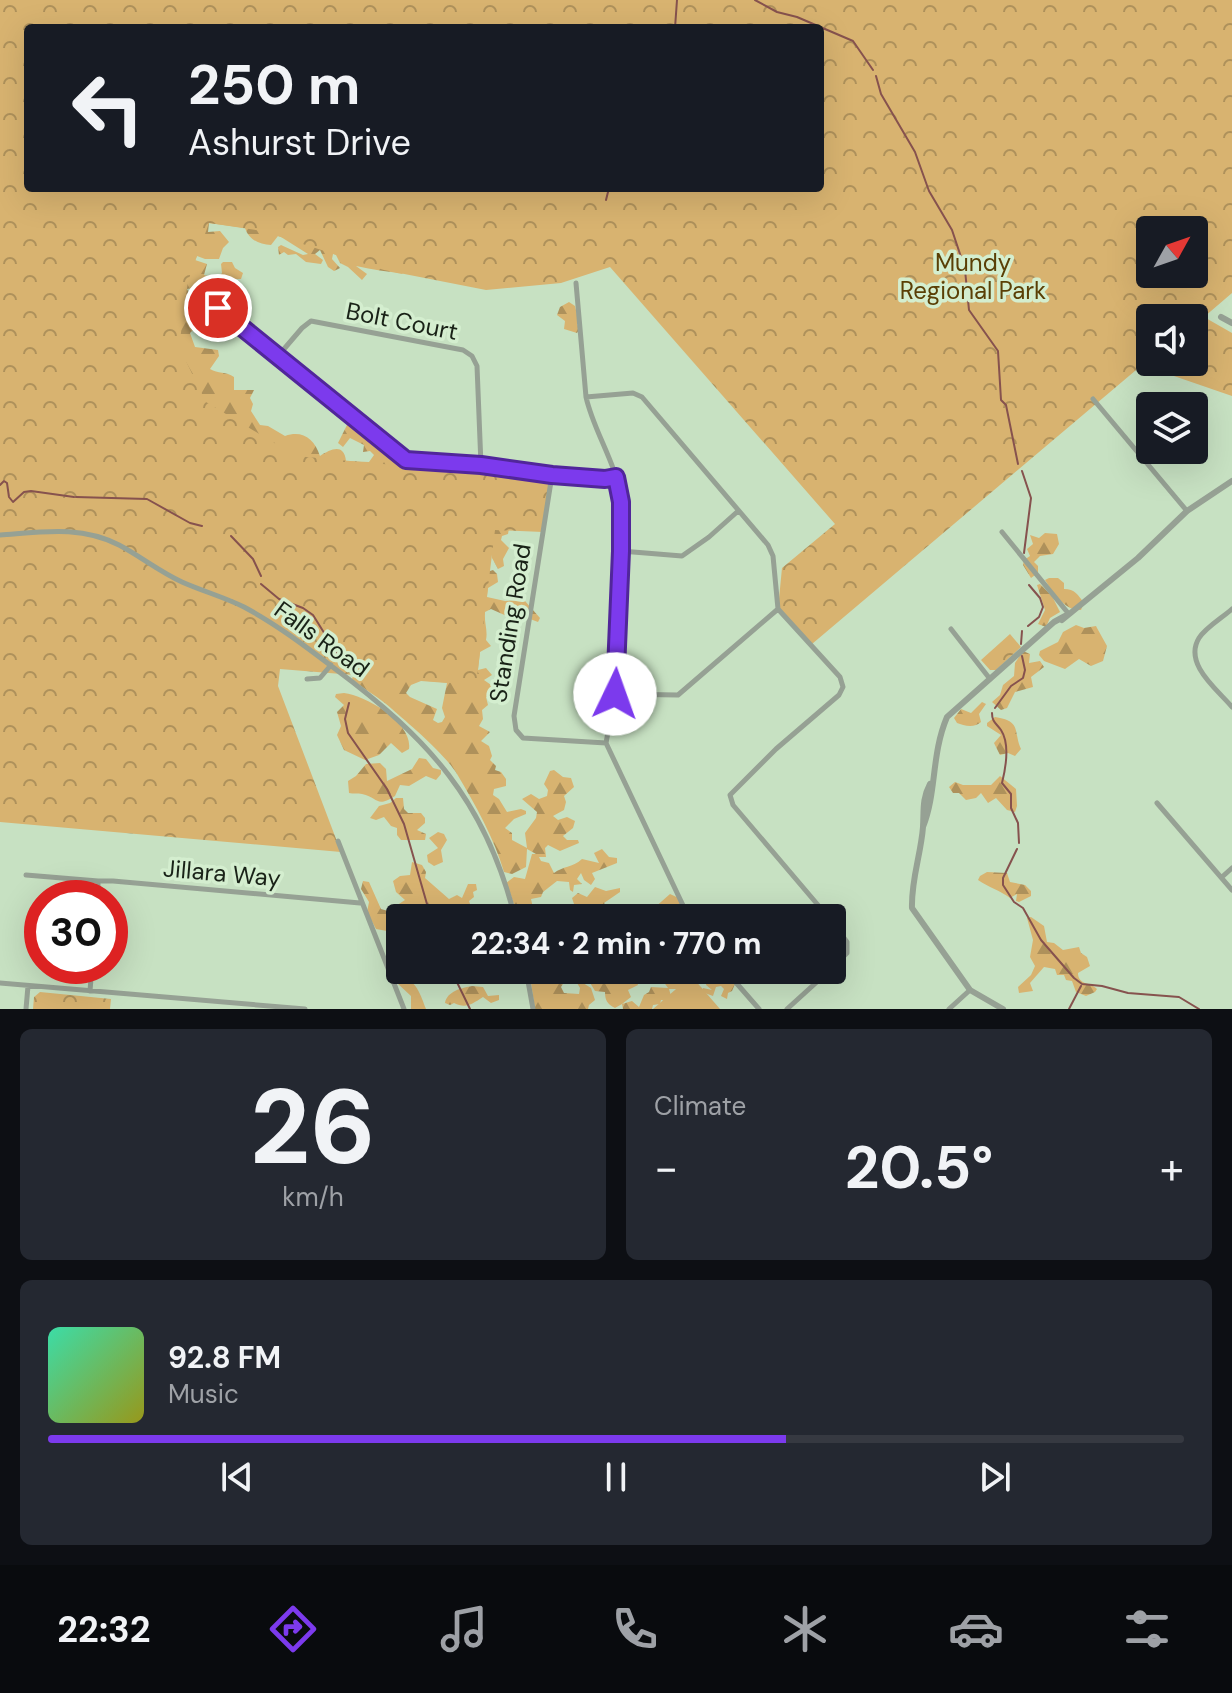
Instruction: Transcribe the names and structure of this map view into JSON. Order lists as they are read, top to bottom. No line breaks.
{"streets":{"street":["Bolt Court","Standing Road","Falls Road","Jillara Way"]},"parks":["Mundy Regional Park"],"north":"top right","page":{"turn":["250 m","Ashurst Drive"],"limit":"30","trip":"22:34 · 2 min · 770 m","tile":[["26","km/h"],"Climate"],"heat":["−","20.5°","+"],"song":["92.8 FM","Music"],"tabs":"22:32"}}
